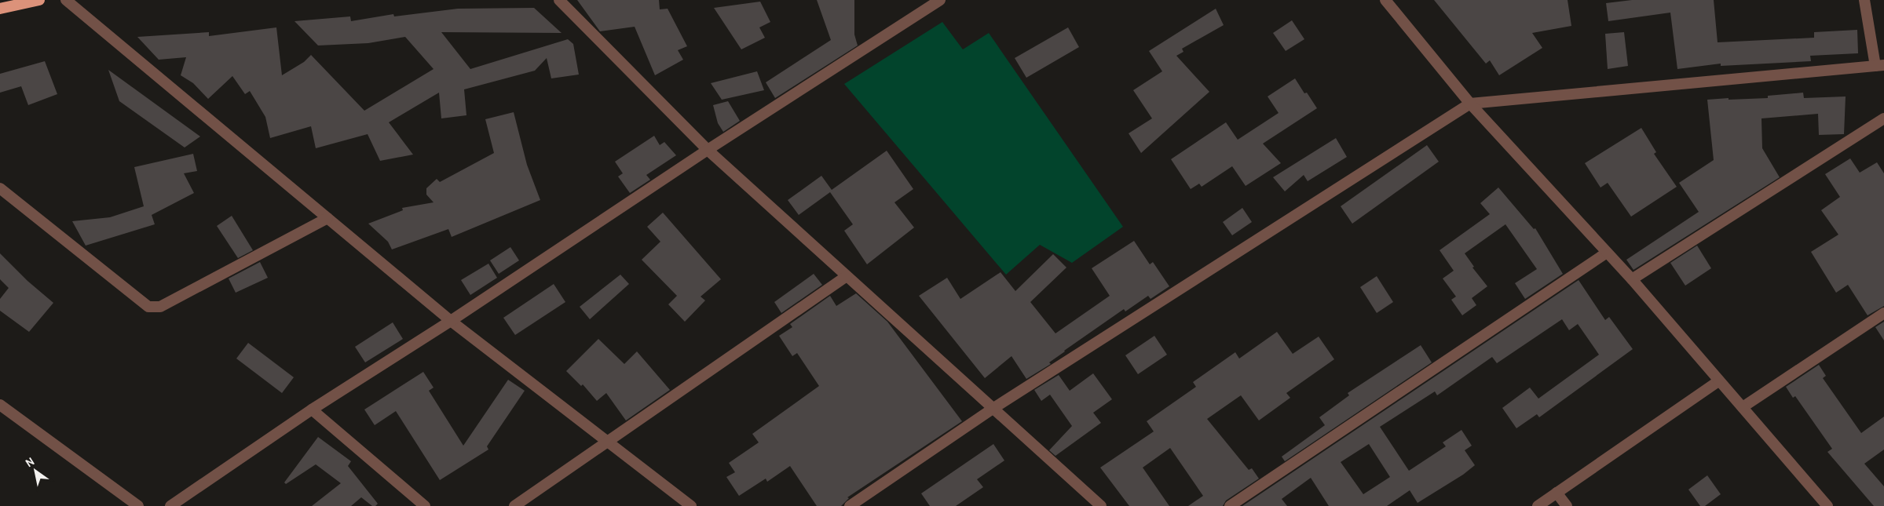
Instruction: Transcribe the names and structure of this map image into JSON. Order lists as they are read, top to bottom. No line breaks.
{"north":"top left"}
